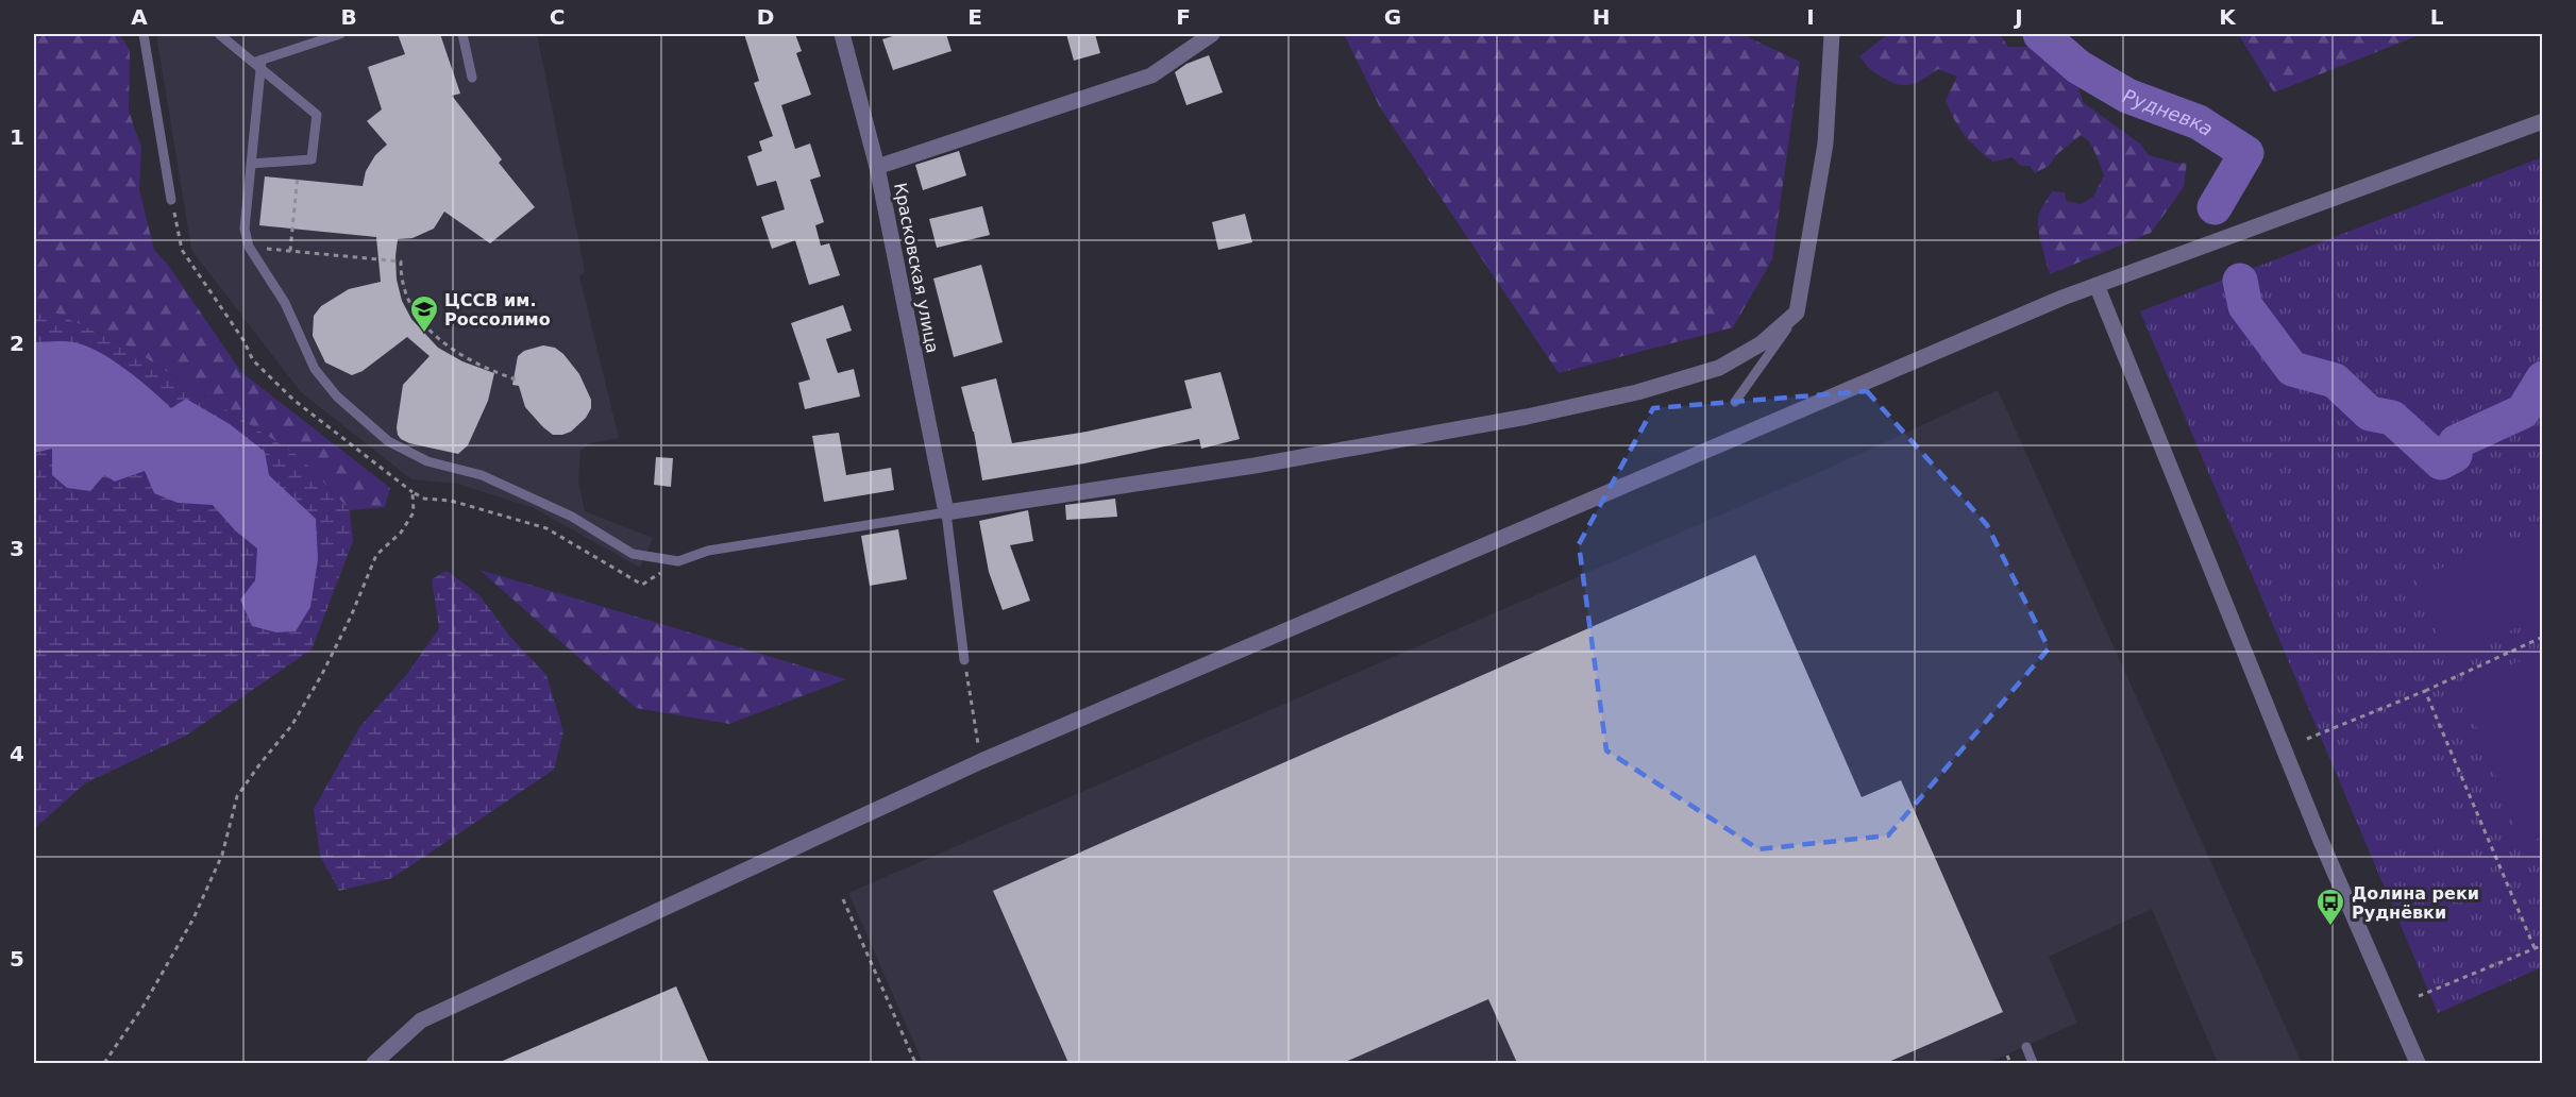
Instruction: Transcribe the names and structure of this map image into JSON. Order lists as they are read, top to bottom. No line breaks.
{"streets":{"street":["Красковская улица"]},"water":["Рудневка"],"places":{"school or university":["ЦССВ им. Россолимо"],"bus stop":["Долина реки Руднёвки"]},"grid":{"columns":["A","B","C","D","E","F","G","H","I","J","K","L"],"rows":["1","2","3","4","5"]}}
